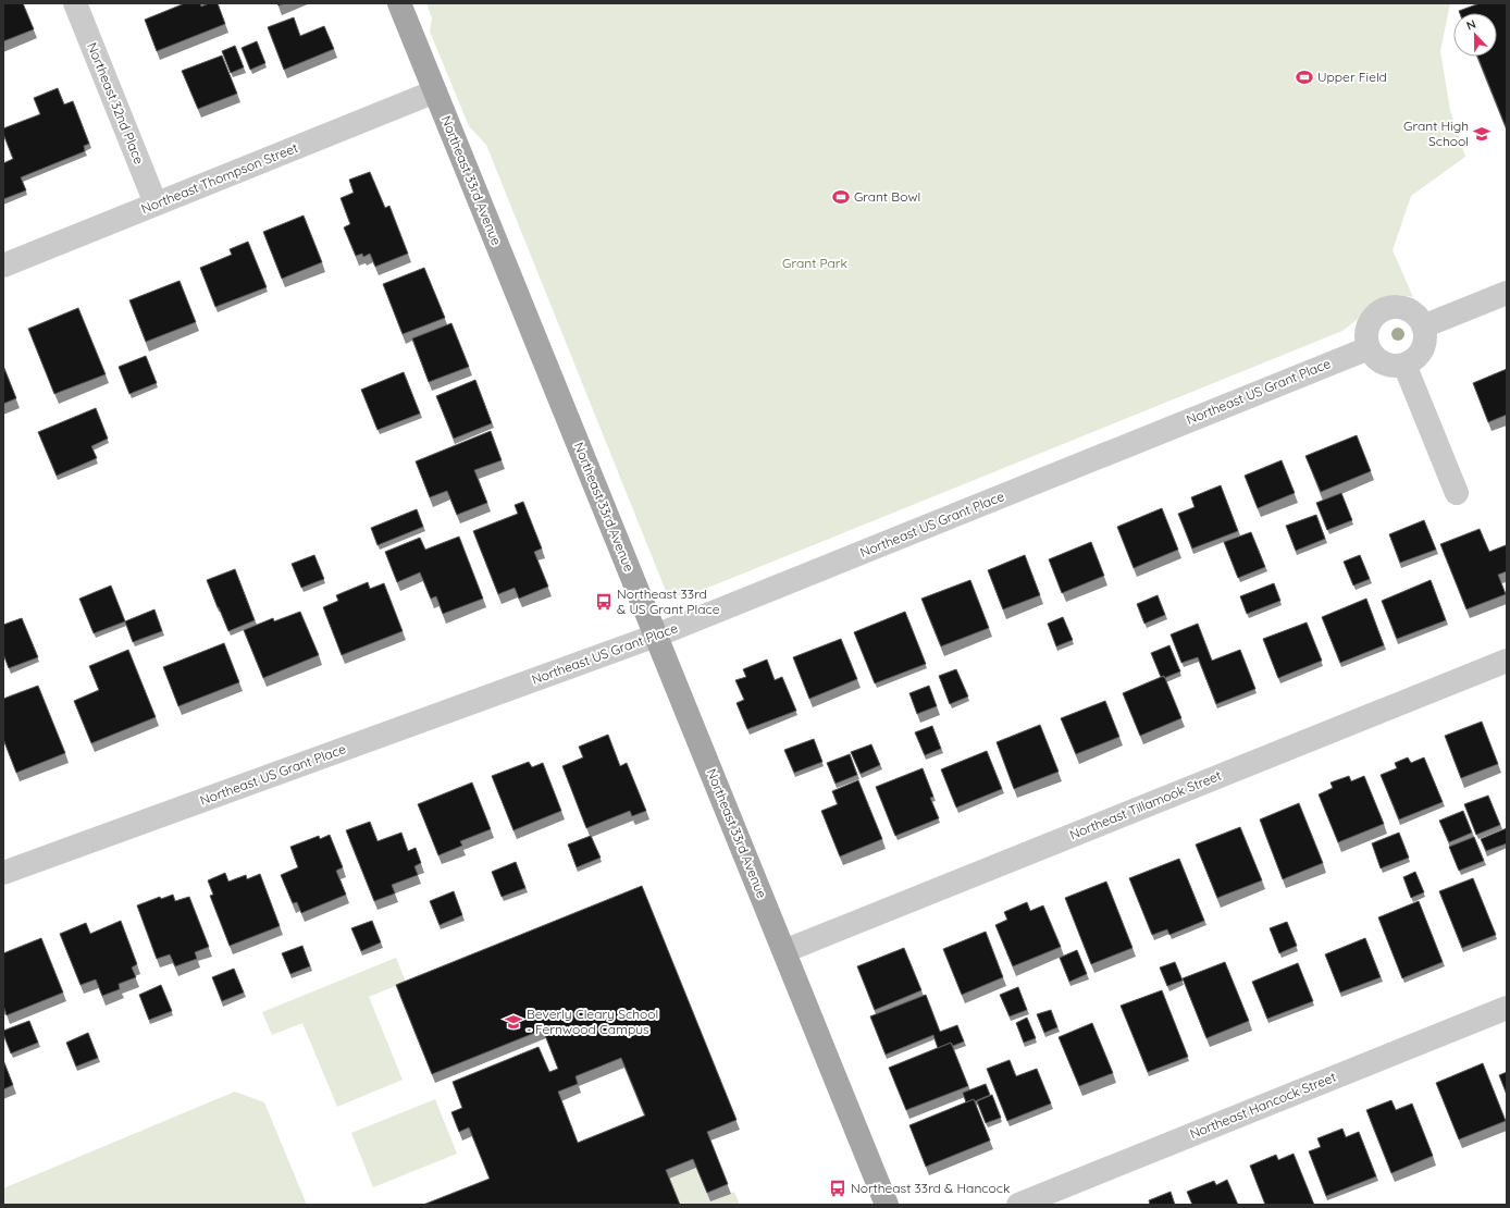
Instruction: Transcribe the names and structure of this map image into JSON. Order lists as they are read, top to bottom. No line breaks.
{"streets":{"main road":["Northeast 33rd Avenue"],"street":["Northeast 32nd Place","Northeast Thompson Street","Northeast US Grant Place","Northeast Tillamook Street","Northeast Hancock Street"]},"crossings":[["Northeast 32nd Place","Northeast Thompson Street"],["Northeast Thompson Street","Northeast 33rd Avenue"],["Northeast 33rd Avenue","Northeast US Grant Place"],["Northeast 33rd Avenue","Northeast Tillamook Street"]],"parks":["Grant Park"],"places":{"sports":["Upper Field","Grant Bowl"],"school or university":["Grant High School","Beverly Cleary School - Fernwood Campus"],"bus stop":["Northeast 33rd & US Grant Place","Northeast 33rd & Hancock"]},"north":"top"}
